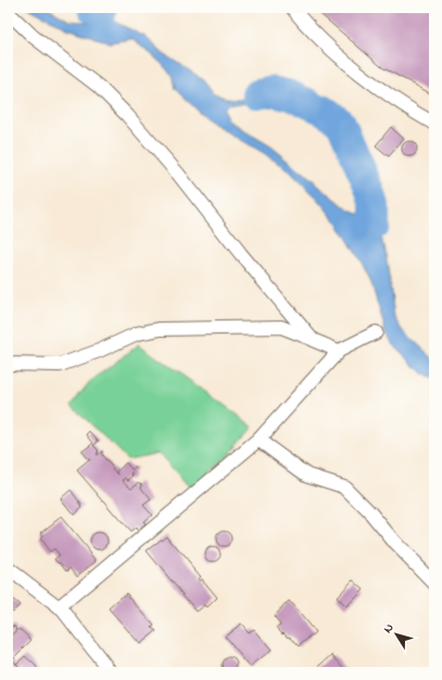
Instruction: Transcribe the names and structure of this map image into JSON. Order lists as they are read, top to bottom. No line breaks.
{"north":"top left"}
